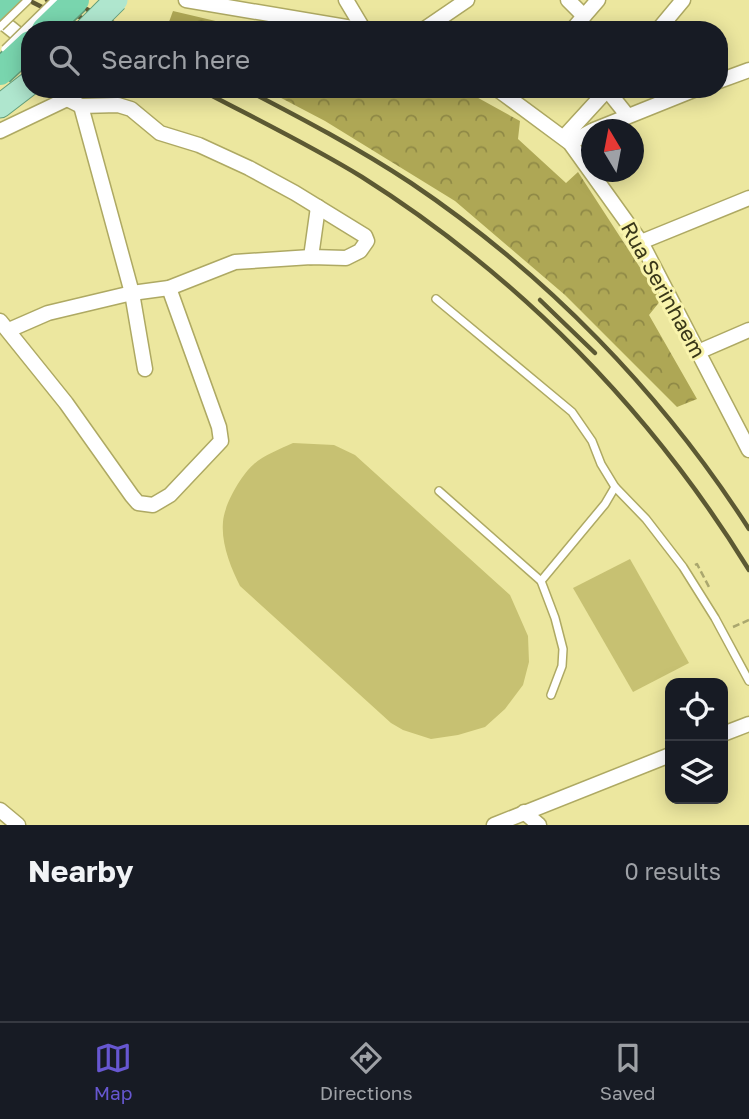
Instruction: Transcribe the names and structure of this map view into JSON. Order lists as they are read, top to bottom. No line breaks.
{"streets":{"street":["Rua Serinhaem"]},"north":"top","page":{"search":"Search here","heading":["Nearby","0 results"],"nav":["Map","Directions","Saved"]}}
